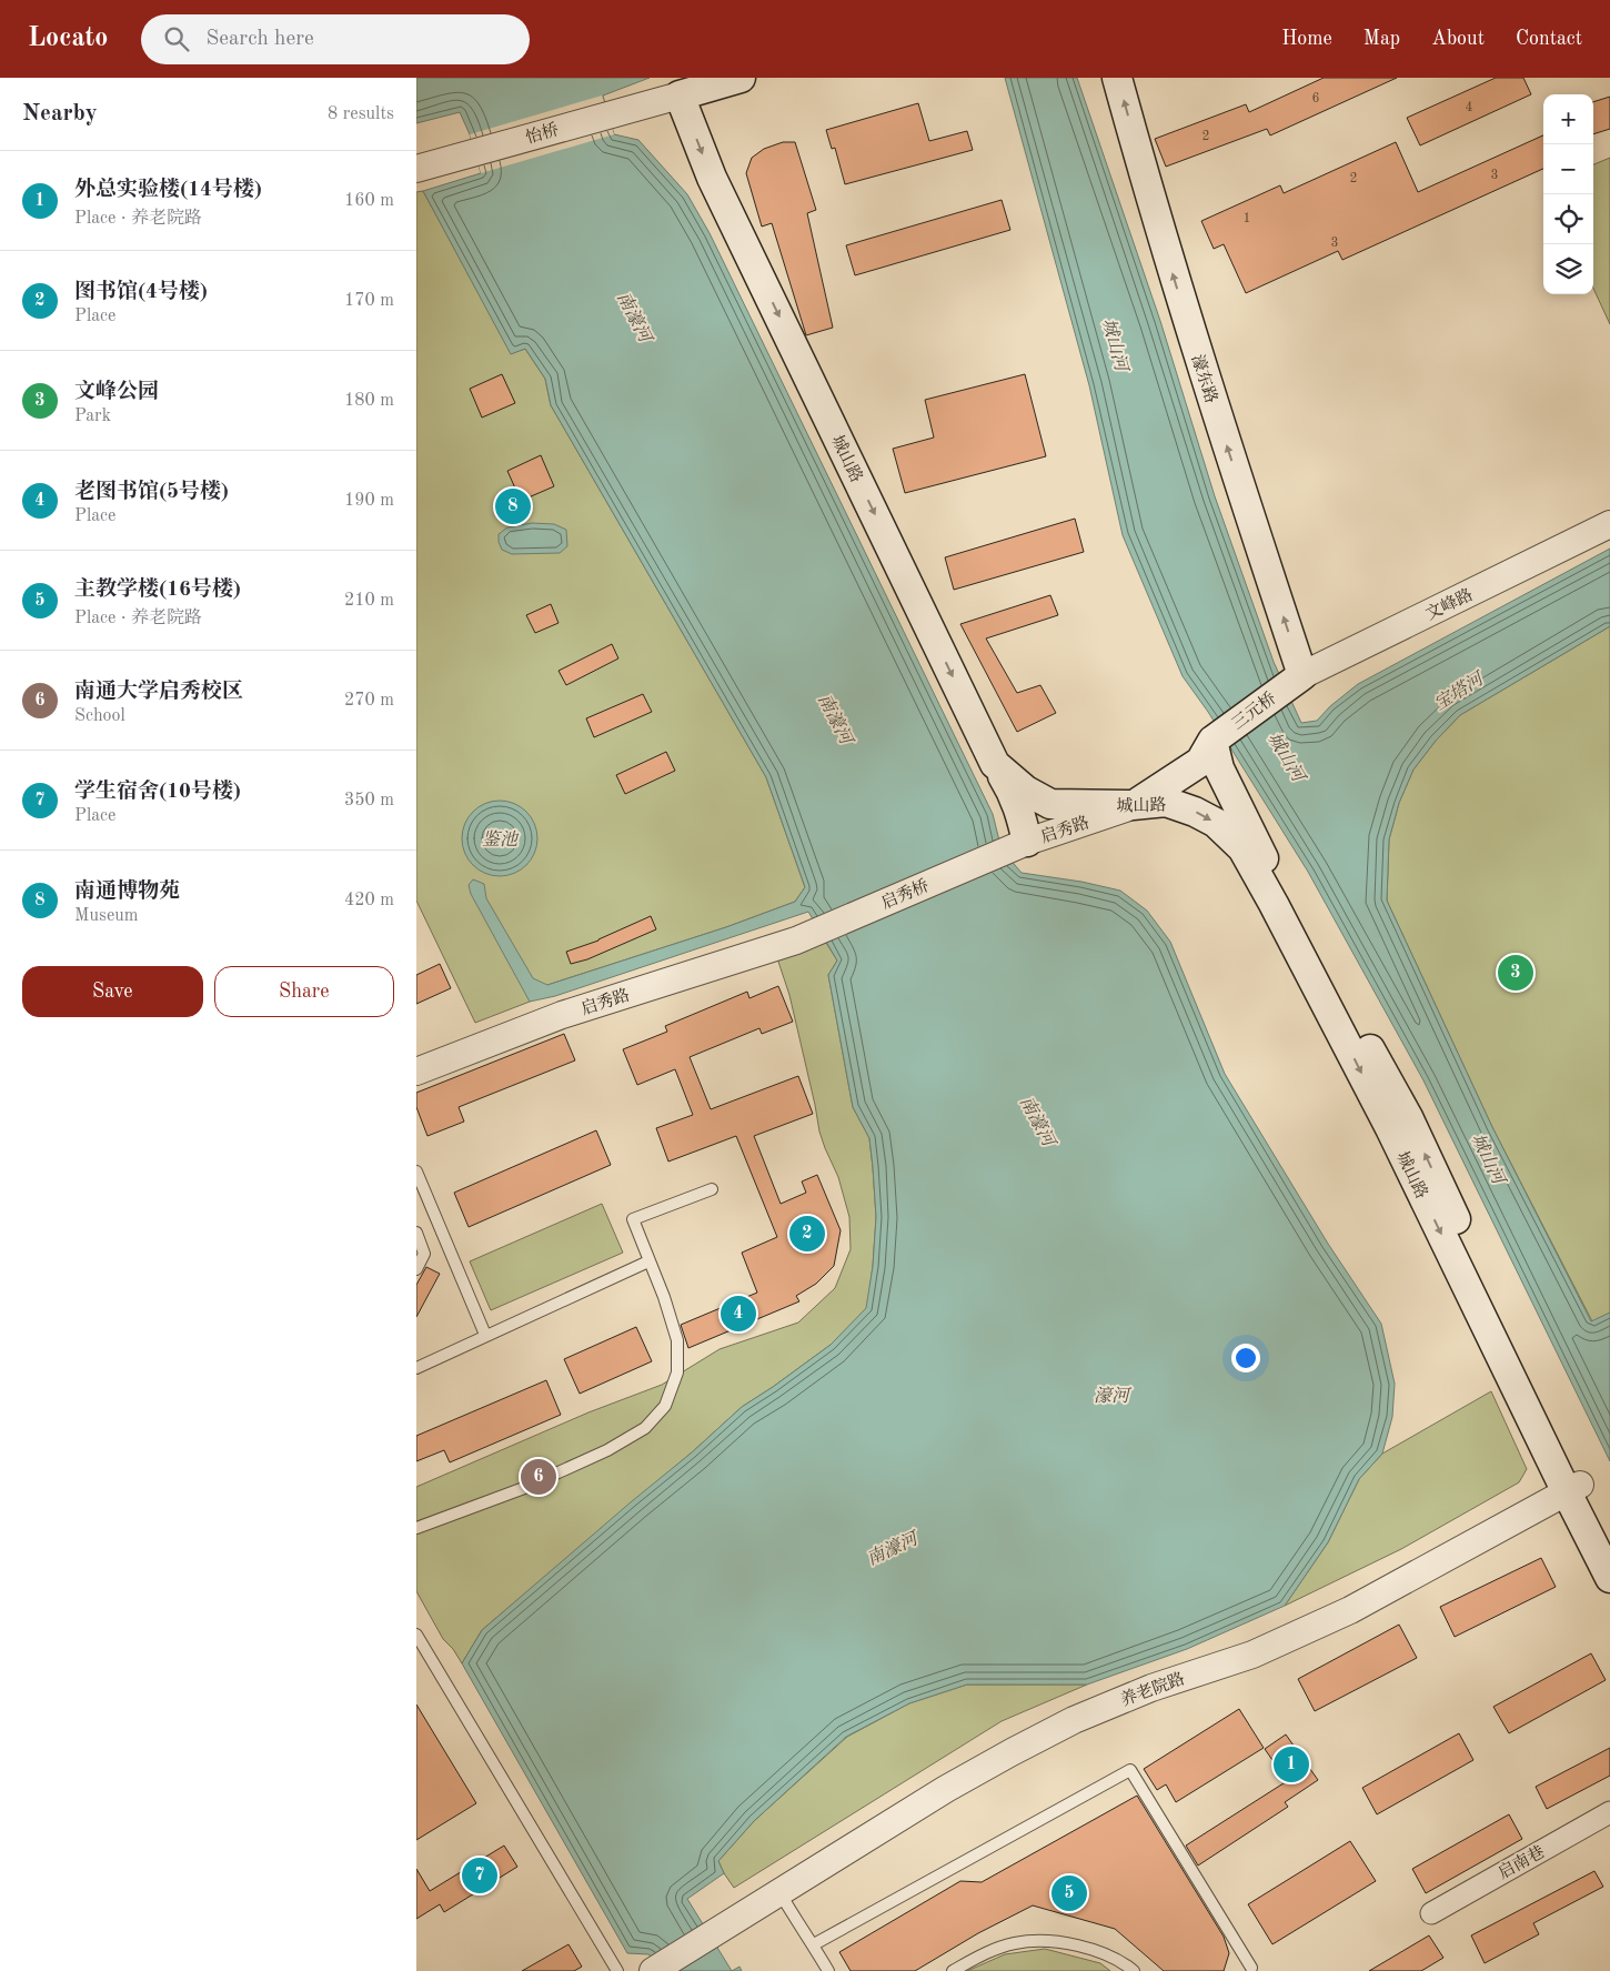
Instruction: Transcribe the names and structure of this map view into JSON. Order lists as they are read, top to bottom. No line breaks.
{"streets":{"main road":["濠东路","城山路","三元桥"],"street":["怡桥","文峰路","启秀路","启秀桥","养老院路","启南巷"]},"crossings":[["怡桥","城山路"],["濠东路","文峰路"],["濠东路","三元桥"],["城山路","三元桥"],["城山路","启秀路"],["城山路","养老院路"],["文峰路","三元桥"],["启秀路","启秀桥"]],"one_way":["濠东路"],"water":["南濠河","城山河","宝塔河","鉴池","濠河"],"house_numbers":["6","4","2","3","2","1","3"],"page":{"header":"Locato","search":"Search here","nav":["Home","Map","About","Contact"],"heading":["Nearby","8 results"],"map_buttons":["+","−"],"list":[{"mark":"1","name":"外总实验楼(14号楼)","note":"Place · 养老院路","value":"160 m"},{"mark":"2","name":"图书馆(4号楼)","note":"Place","value":"170 m"},{"mark":"3","name":"文峰公园","note":"Park","value":"180 m"},{"mark":"4","name":"老图书馆(5号楼)","note":"Place","value":"190 m"},{"mark":"5","name":"主教学楼(16号楼)","note":"Place · 养老院路","value":"210 m"},{"mark":"6","name":"南通大学启秀校区","note":"School","value":"270 m"},{"mark":"7","name":"学生宿舍(10号楼)","note":"Place","value":"350 m"},{"mark":"8","name":"南通博物苑","note":"Museum","value":"420 m"}],"pins":["8","3","2","4","6","1","7","5"],"buttons":["Save","Share"]}}
